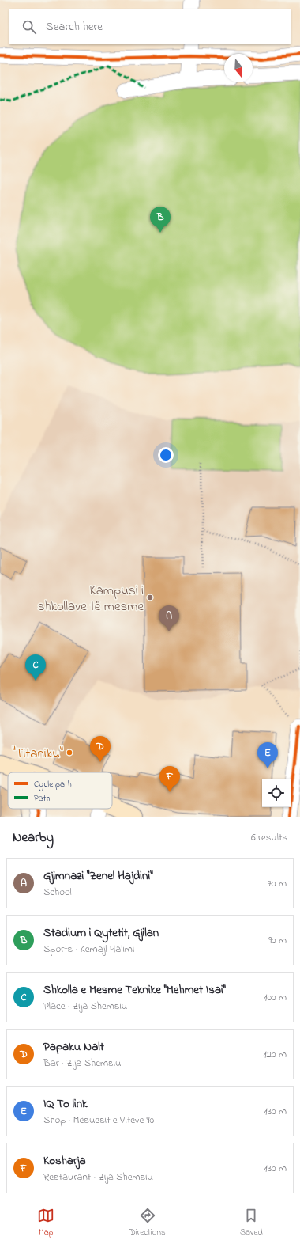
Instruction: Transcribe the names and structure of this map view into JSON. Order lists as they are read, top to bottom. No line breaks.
{"places":["Kampusi i shkollave të mesme","\"Titaniku\""],"legend":["Cycle path","Path"],"north":"bottom","page":{"search":"Search here","pins":["B","A","C","D","E","F"],"heading":["Nearby","6 results"],"list":[{"mark":"A","name":"Gjimnazi \"Zenel Hajdini\"","note":"School","value":"70 m"},{"mark":"B","name":"Stadium i Qytetit, Gjilan","note":"Sports · Kemajl Halimi","value":"90 m"},{"mark":"C","name":"Shkolla e Mesme Teknike ''Mehmet Isai''","note":"Place · Zija Shemsiu","value":"100 m"},{"mark":"D","name":"Papaku Nalt","note":"Bar · Zija Shemsiu","value":"120 m"},{"mark":"E","name":"IQ To link","note":"Shop · Mësuesit e Viteve 90","value":"130 m"},{"mark":"F","name":"Kosharja","note":"Restaurant · Zija Shemsiu","value":"130 m"}],"nav":["Map","Directions","Saved"]}}
